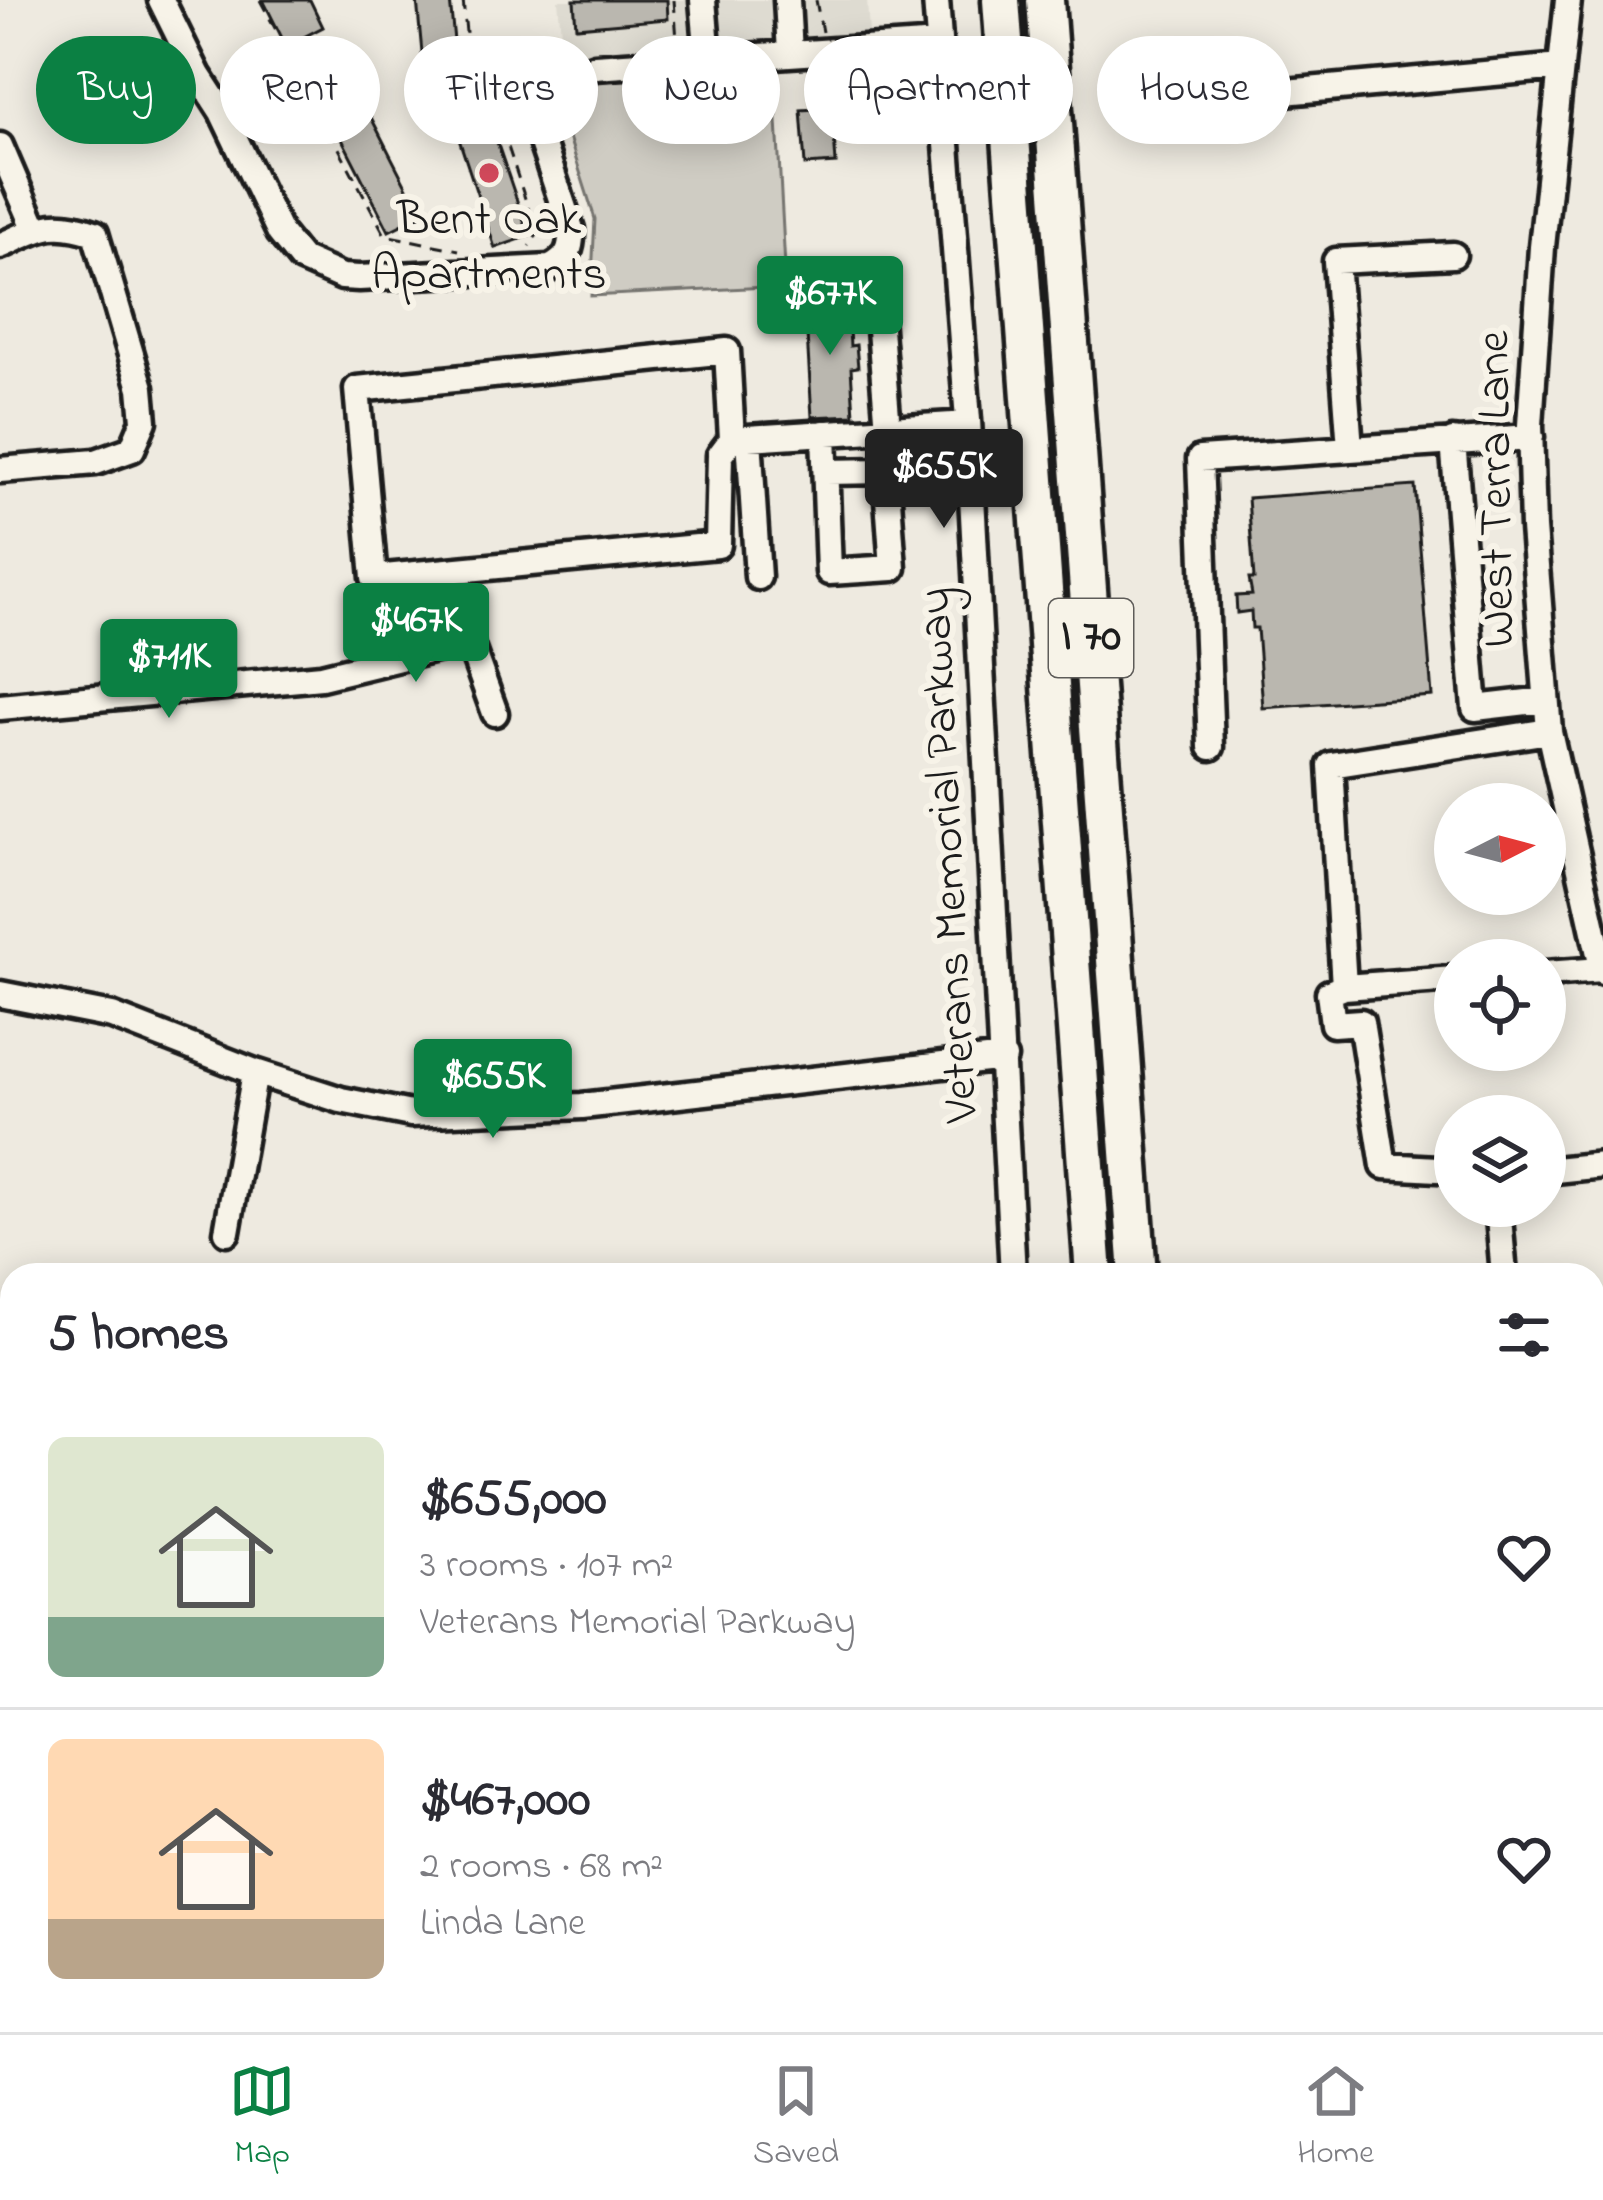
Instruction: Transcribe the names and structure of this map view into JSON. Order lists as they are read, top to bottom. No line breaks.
{"streets":{"highway":["I 70"],"street":["West Terra Lane","Veterans Memorial Parkway"]},"places":["Bent Oak Apartments"],"north":"right","page":{"chip":["Buy","Rent","Filters","New","Apartment","House"],"price":["$677K","$655K","$467K","$711K","$655K"],"heading":"5 homes","list":[{"name":"$655,000","note":"3 rooms · 107 m² · Veterans Memorial Parkway"},{"name":"$467,000","note":"2 rooms · 68 m² · Linda Lane"}],"tabs":["Map","Saved","Home"]}}
